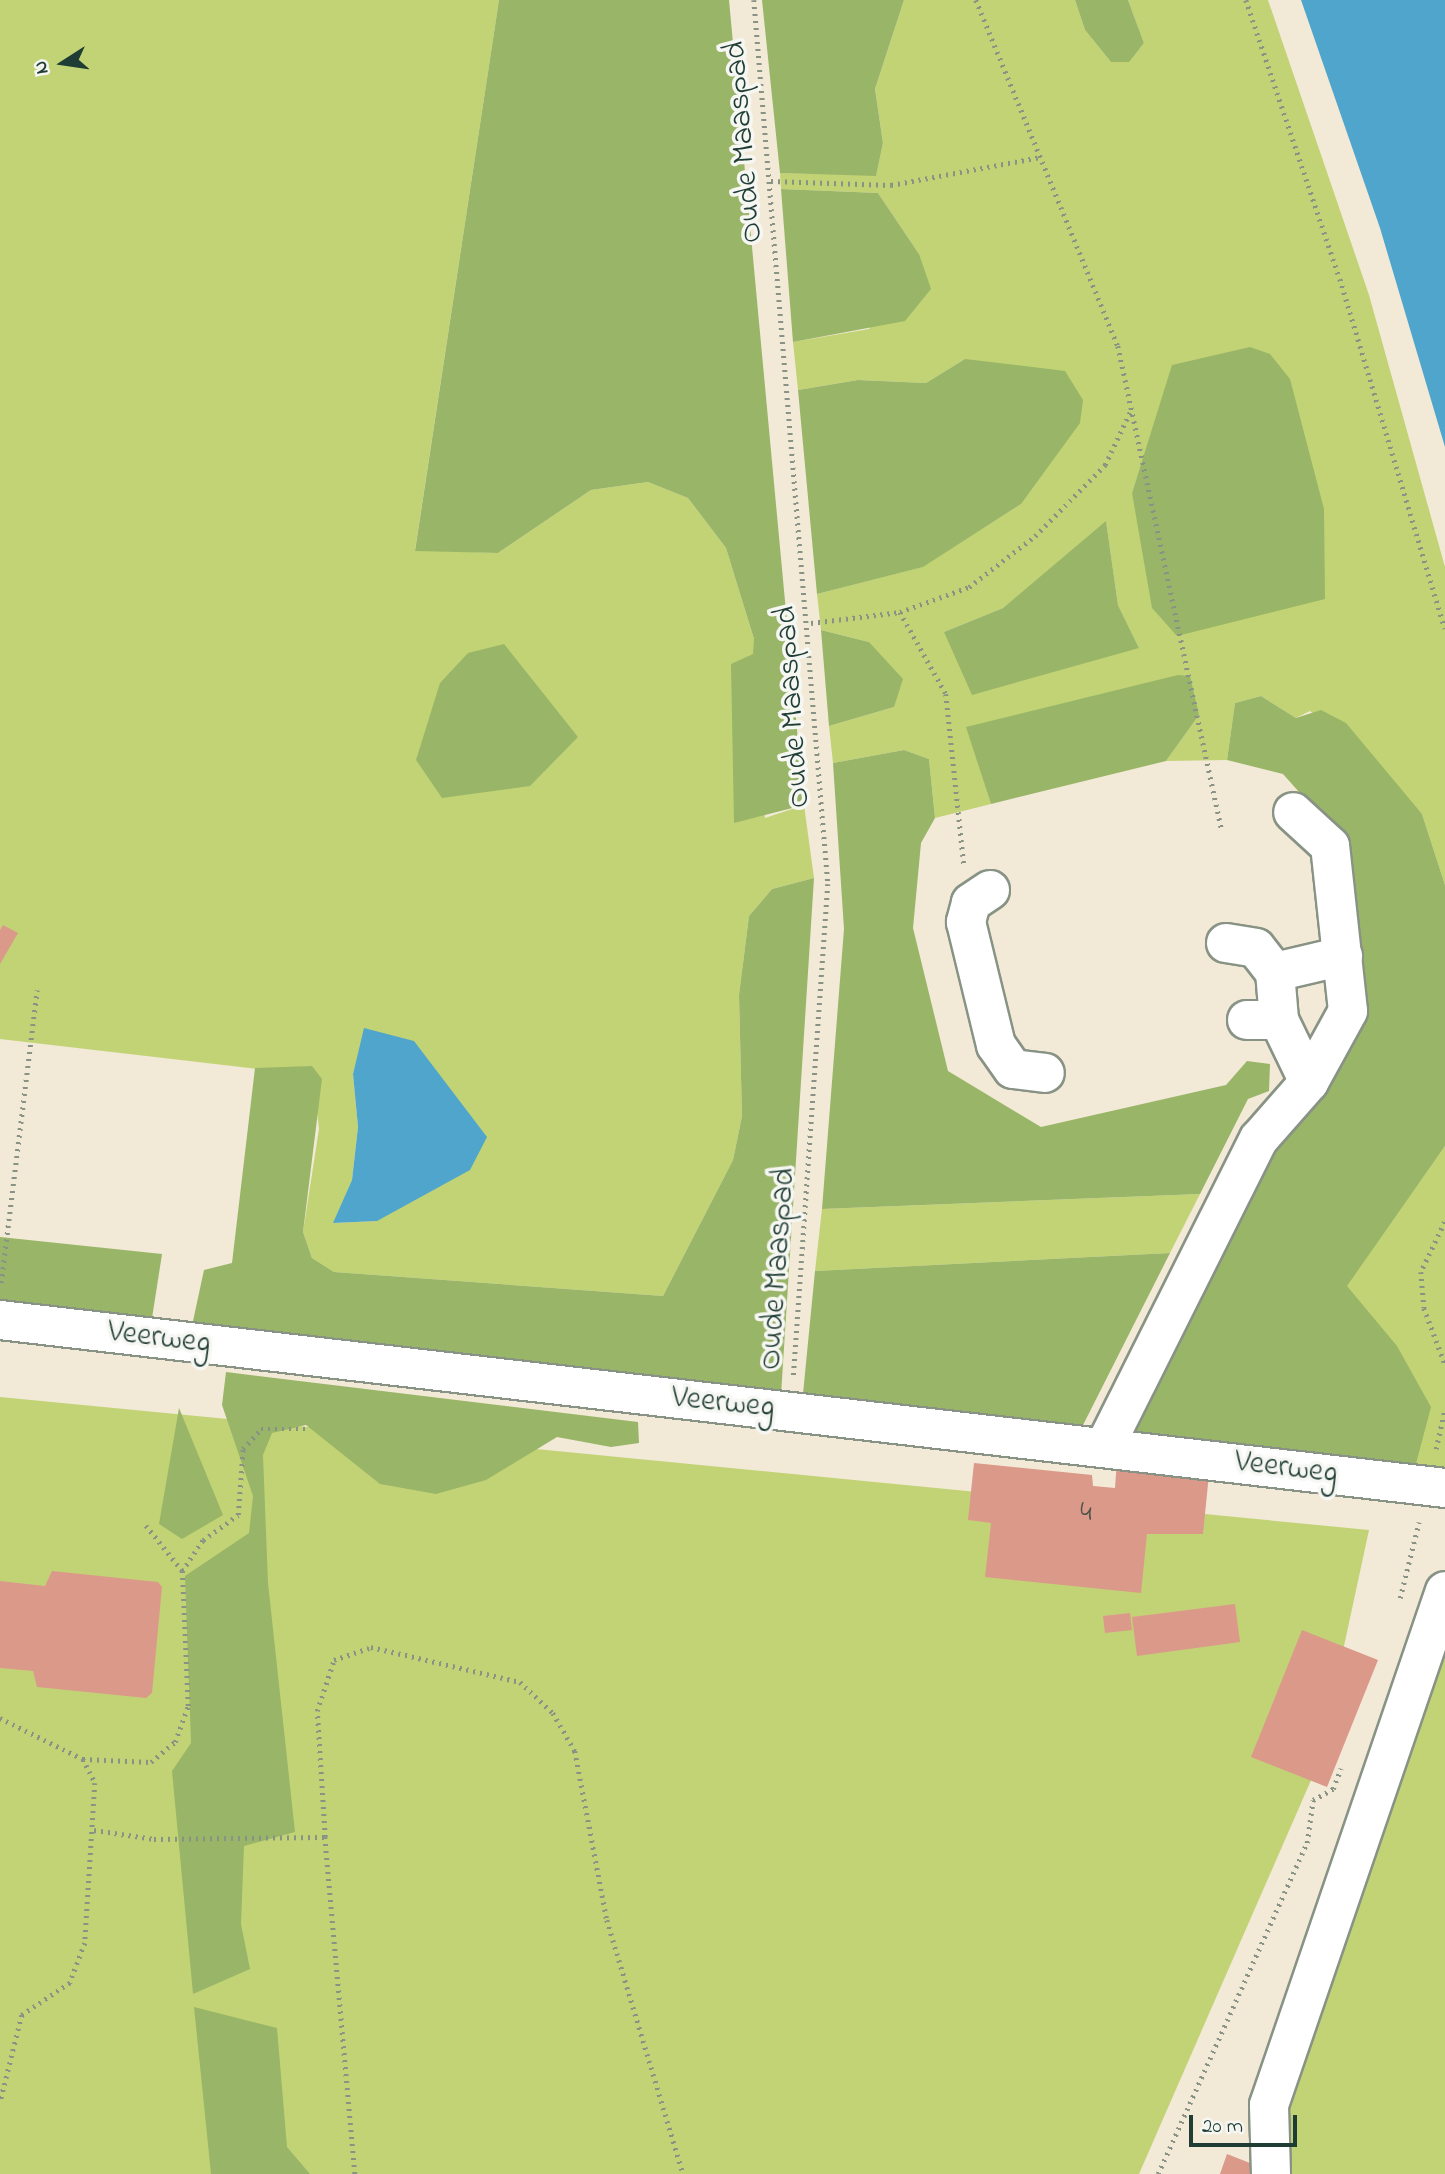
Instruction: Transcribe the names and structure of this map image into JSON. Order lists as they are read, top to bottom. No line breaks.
{"streets":{"street":["Veerweg"],"path":["Oude Maaspad"]},"crossings":[["Oude Maaspad","Veerweg"]],"house_numbers":["4"],"scale_bar":"20 m","north":"left"}
